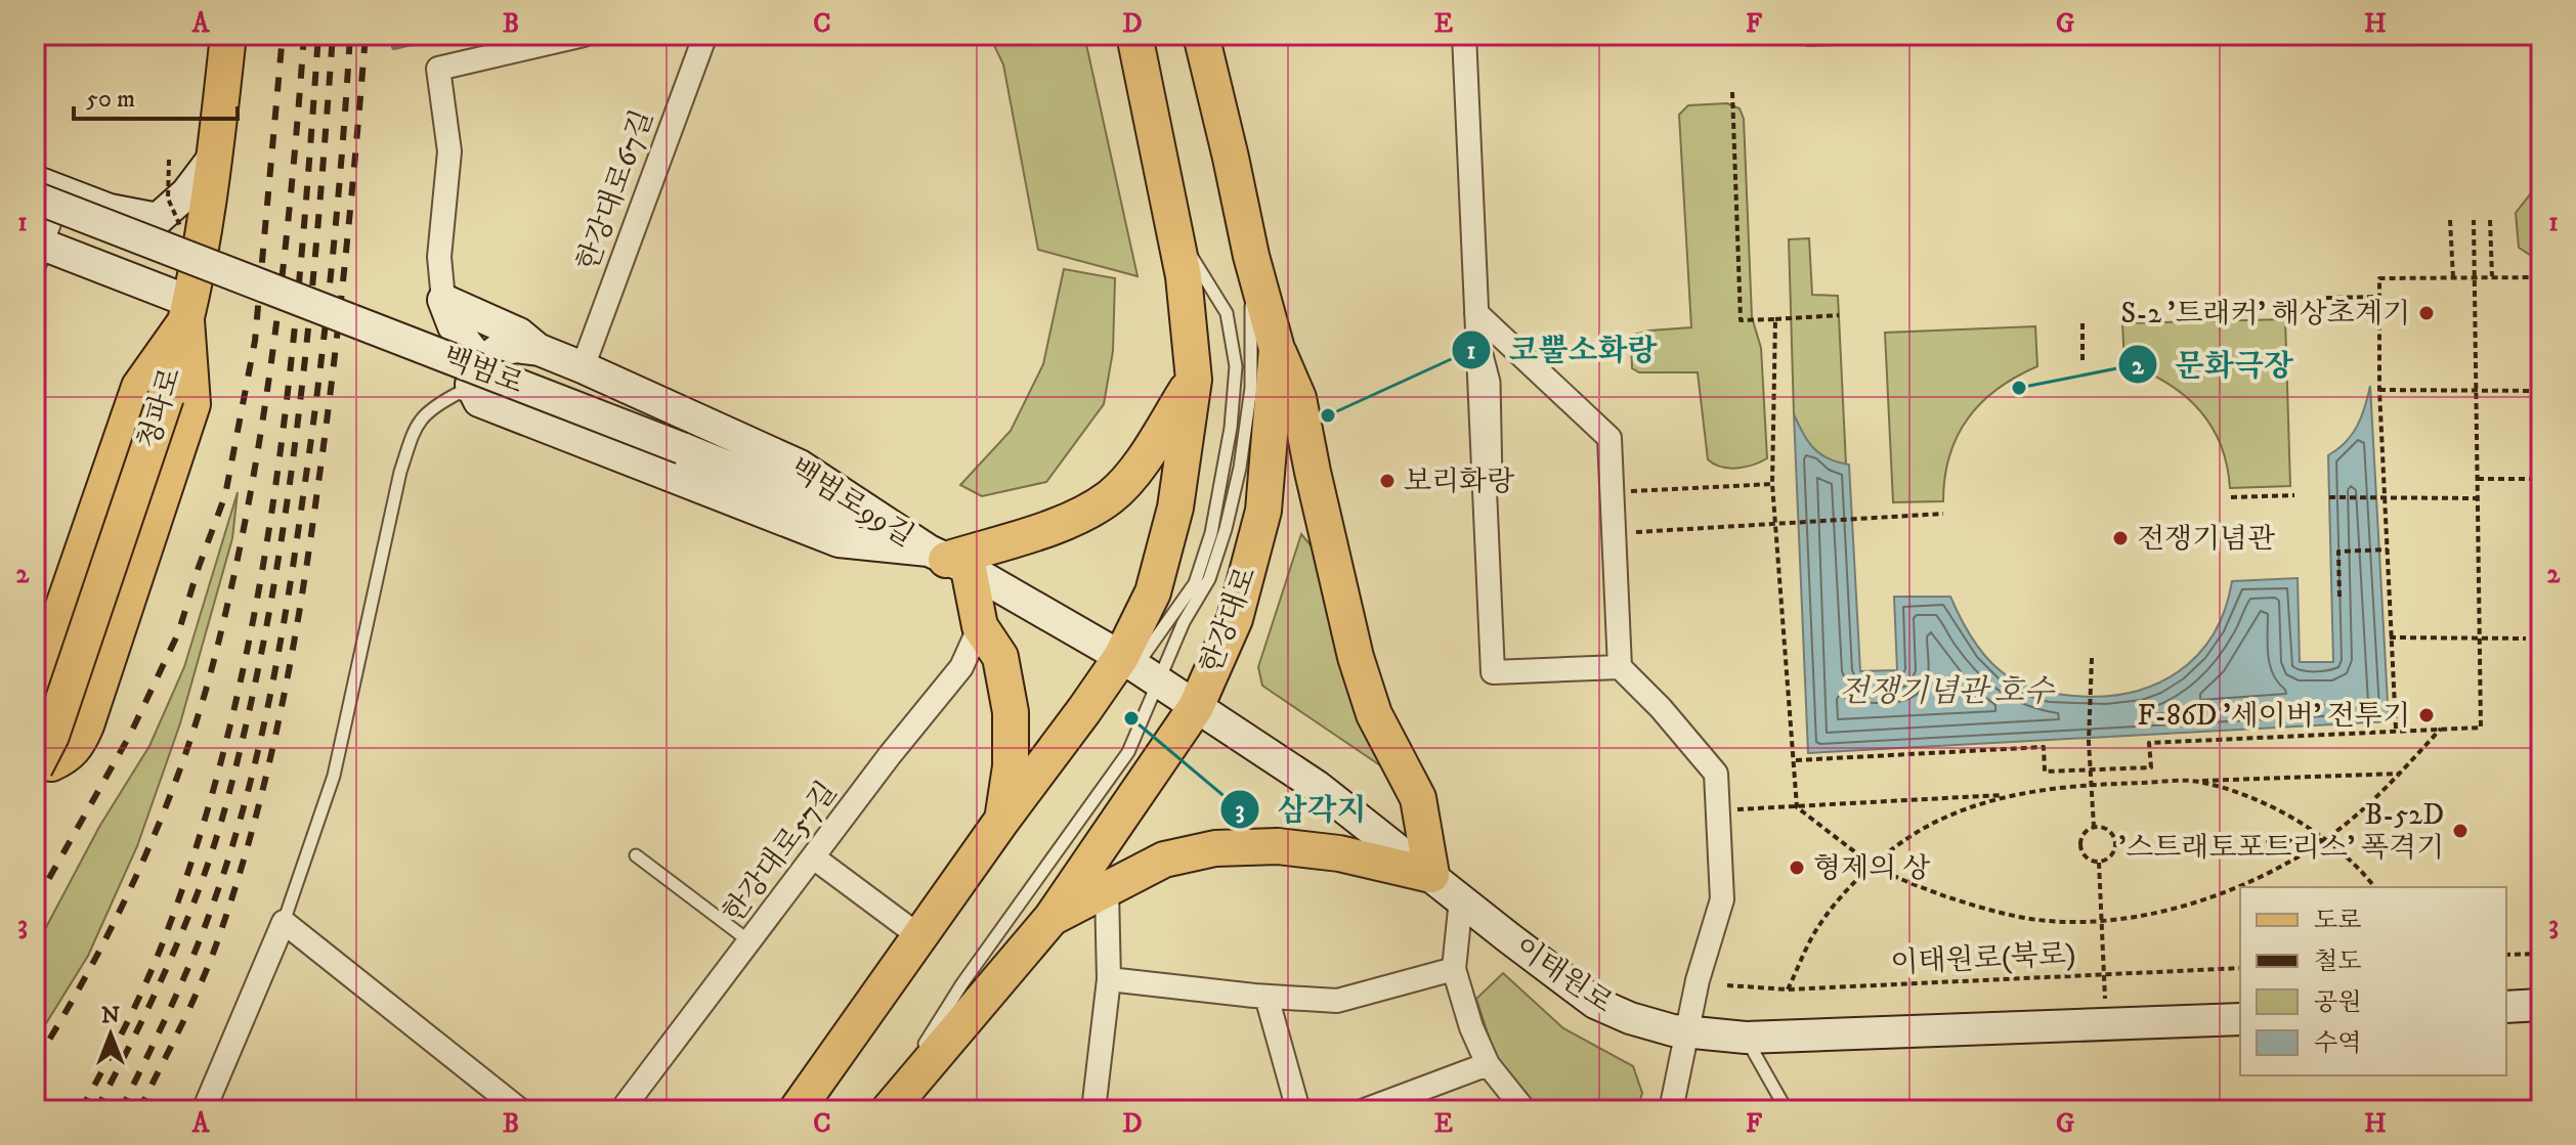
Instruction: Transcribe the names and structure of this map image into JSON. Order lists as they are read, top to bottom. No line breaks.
{"streets":{"main road":["백범로","청파로","백범로99길","한강대로","이태원로"],"street":["한강대로67길","한강대로57길"],"path":["이태원로(북로)"]},"crossings":[["한강대로67길","백범로99길"],["백범로","백범로99길"],["백범로","이태원로"],["한강대로","이태원로"]],"water":["전쟁기념관 호수"],"places":["S-2 '트래커' 해상초계기","문화극장","코뿔소화랑","보리화랑","전쟁기념관","F-86D '세이버' 전투기","삼각지","B-52D '스트래토포트리스' 폭격기","형제의 상"],"legend":["도로","철도","공원","수역"],"scale_bar":"50 m","north":"top","grid":{"columns":["A","B","C","D","E","F","G","H"],"rows":["1","2","3"]}}
